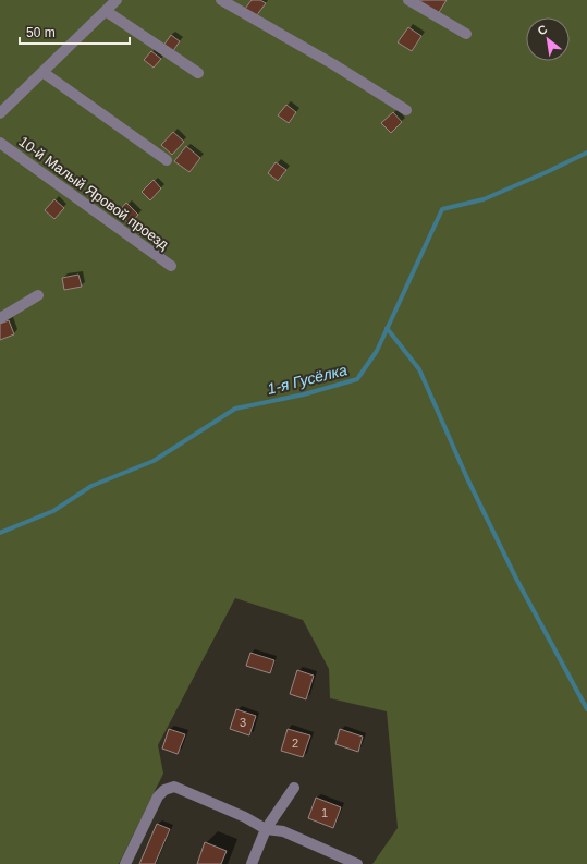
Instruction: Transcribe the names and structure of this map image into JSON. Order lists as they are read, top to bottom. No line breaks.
{"streets":{"street":["10-й Малый Яровой проезд"]},"water":["1-я Гусёлка"],"house_numbers":["3","2","1"],"scale_bar":"50 m","north":"top left"}
